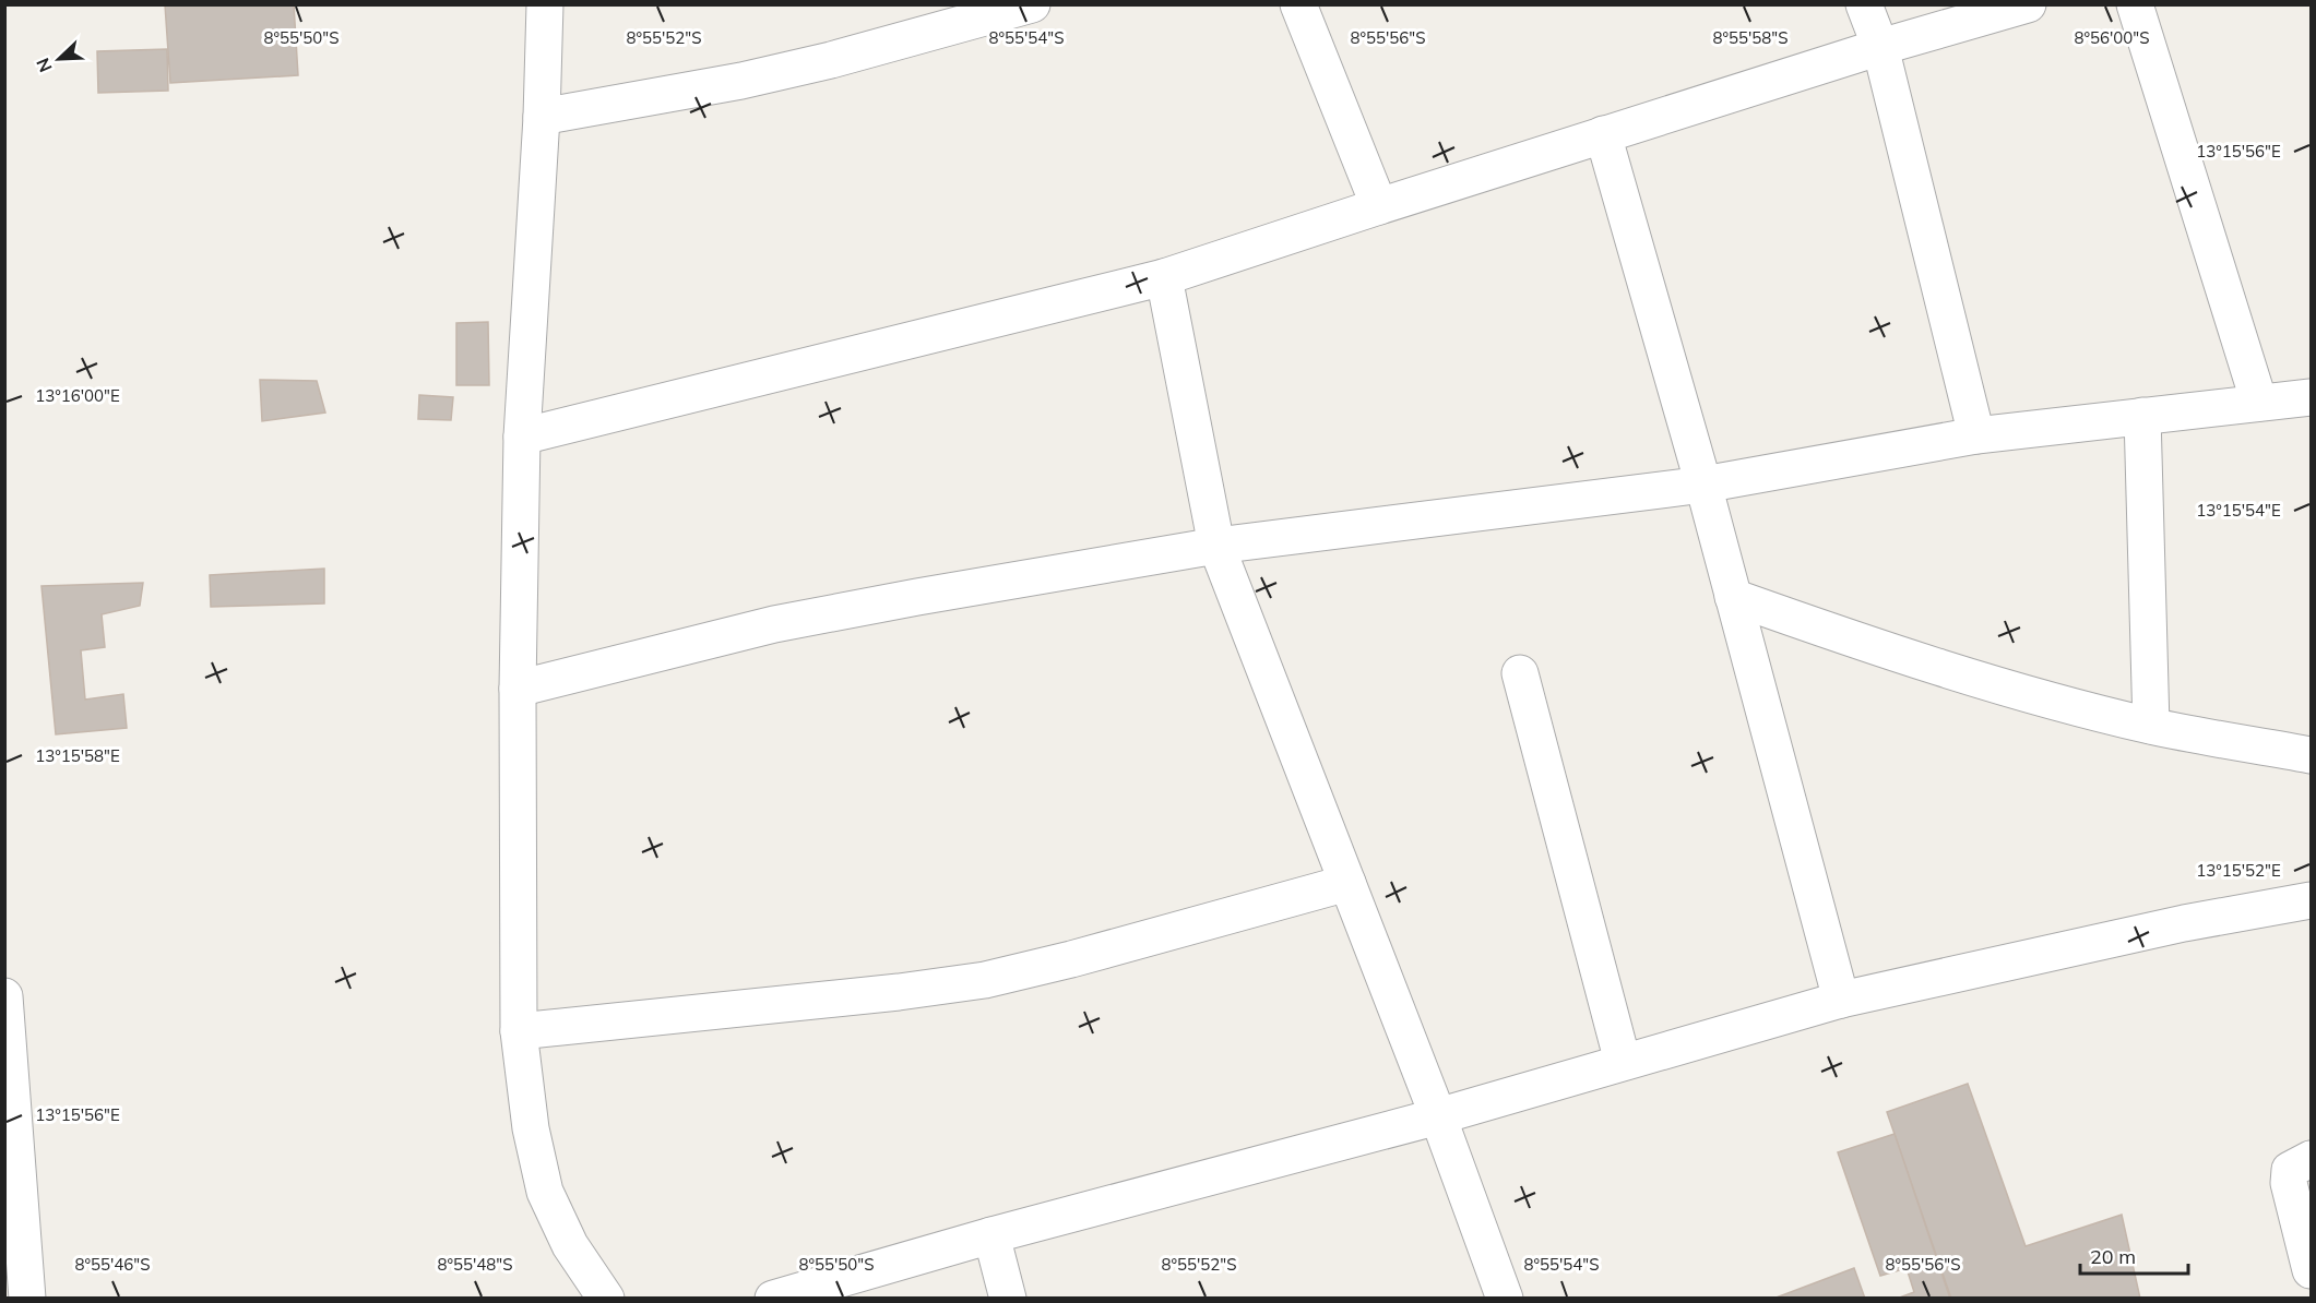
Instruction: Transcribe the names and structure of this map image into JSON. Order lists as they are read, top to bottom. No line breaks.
{"scale_bar":"20 m","north":"bottom left","coordinates":["8°55'50\"S","8°55'52\"S","8°55'54\"S","8°55'56\"S","8°55'58\"S","8°56'00\"S","13°15'56\"E","13°16'00\"E","13°15'54\"E","13°15'58\"E","13°15'52\"E","8°55'46\"S","8°55'48\"S"]}
